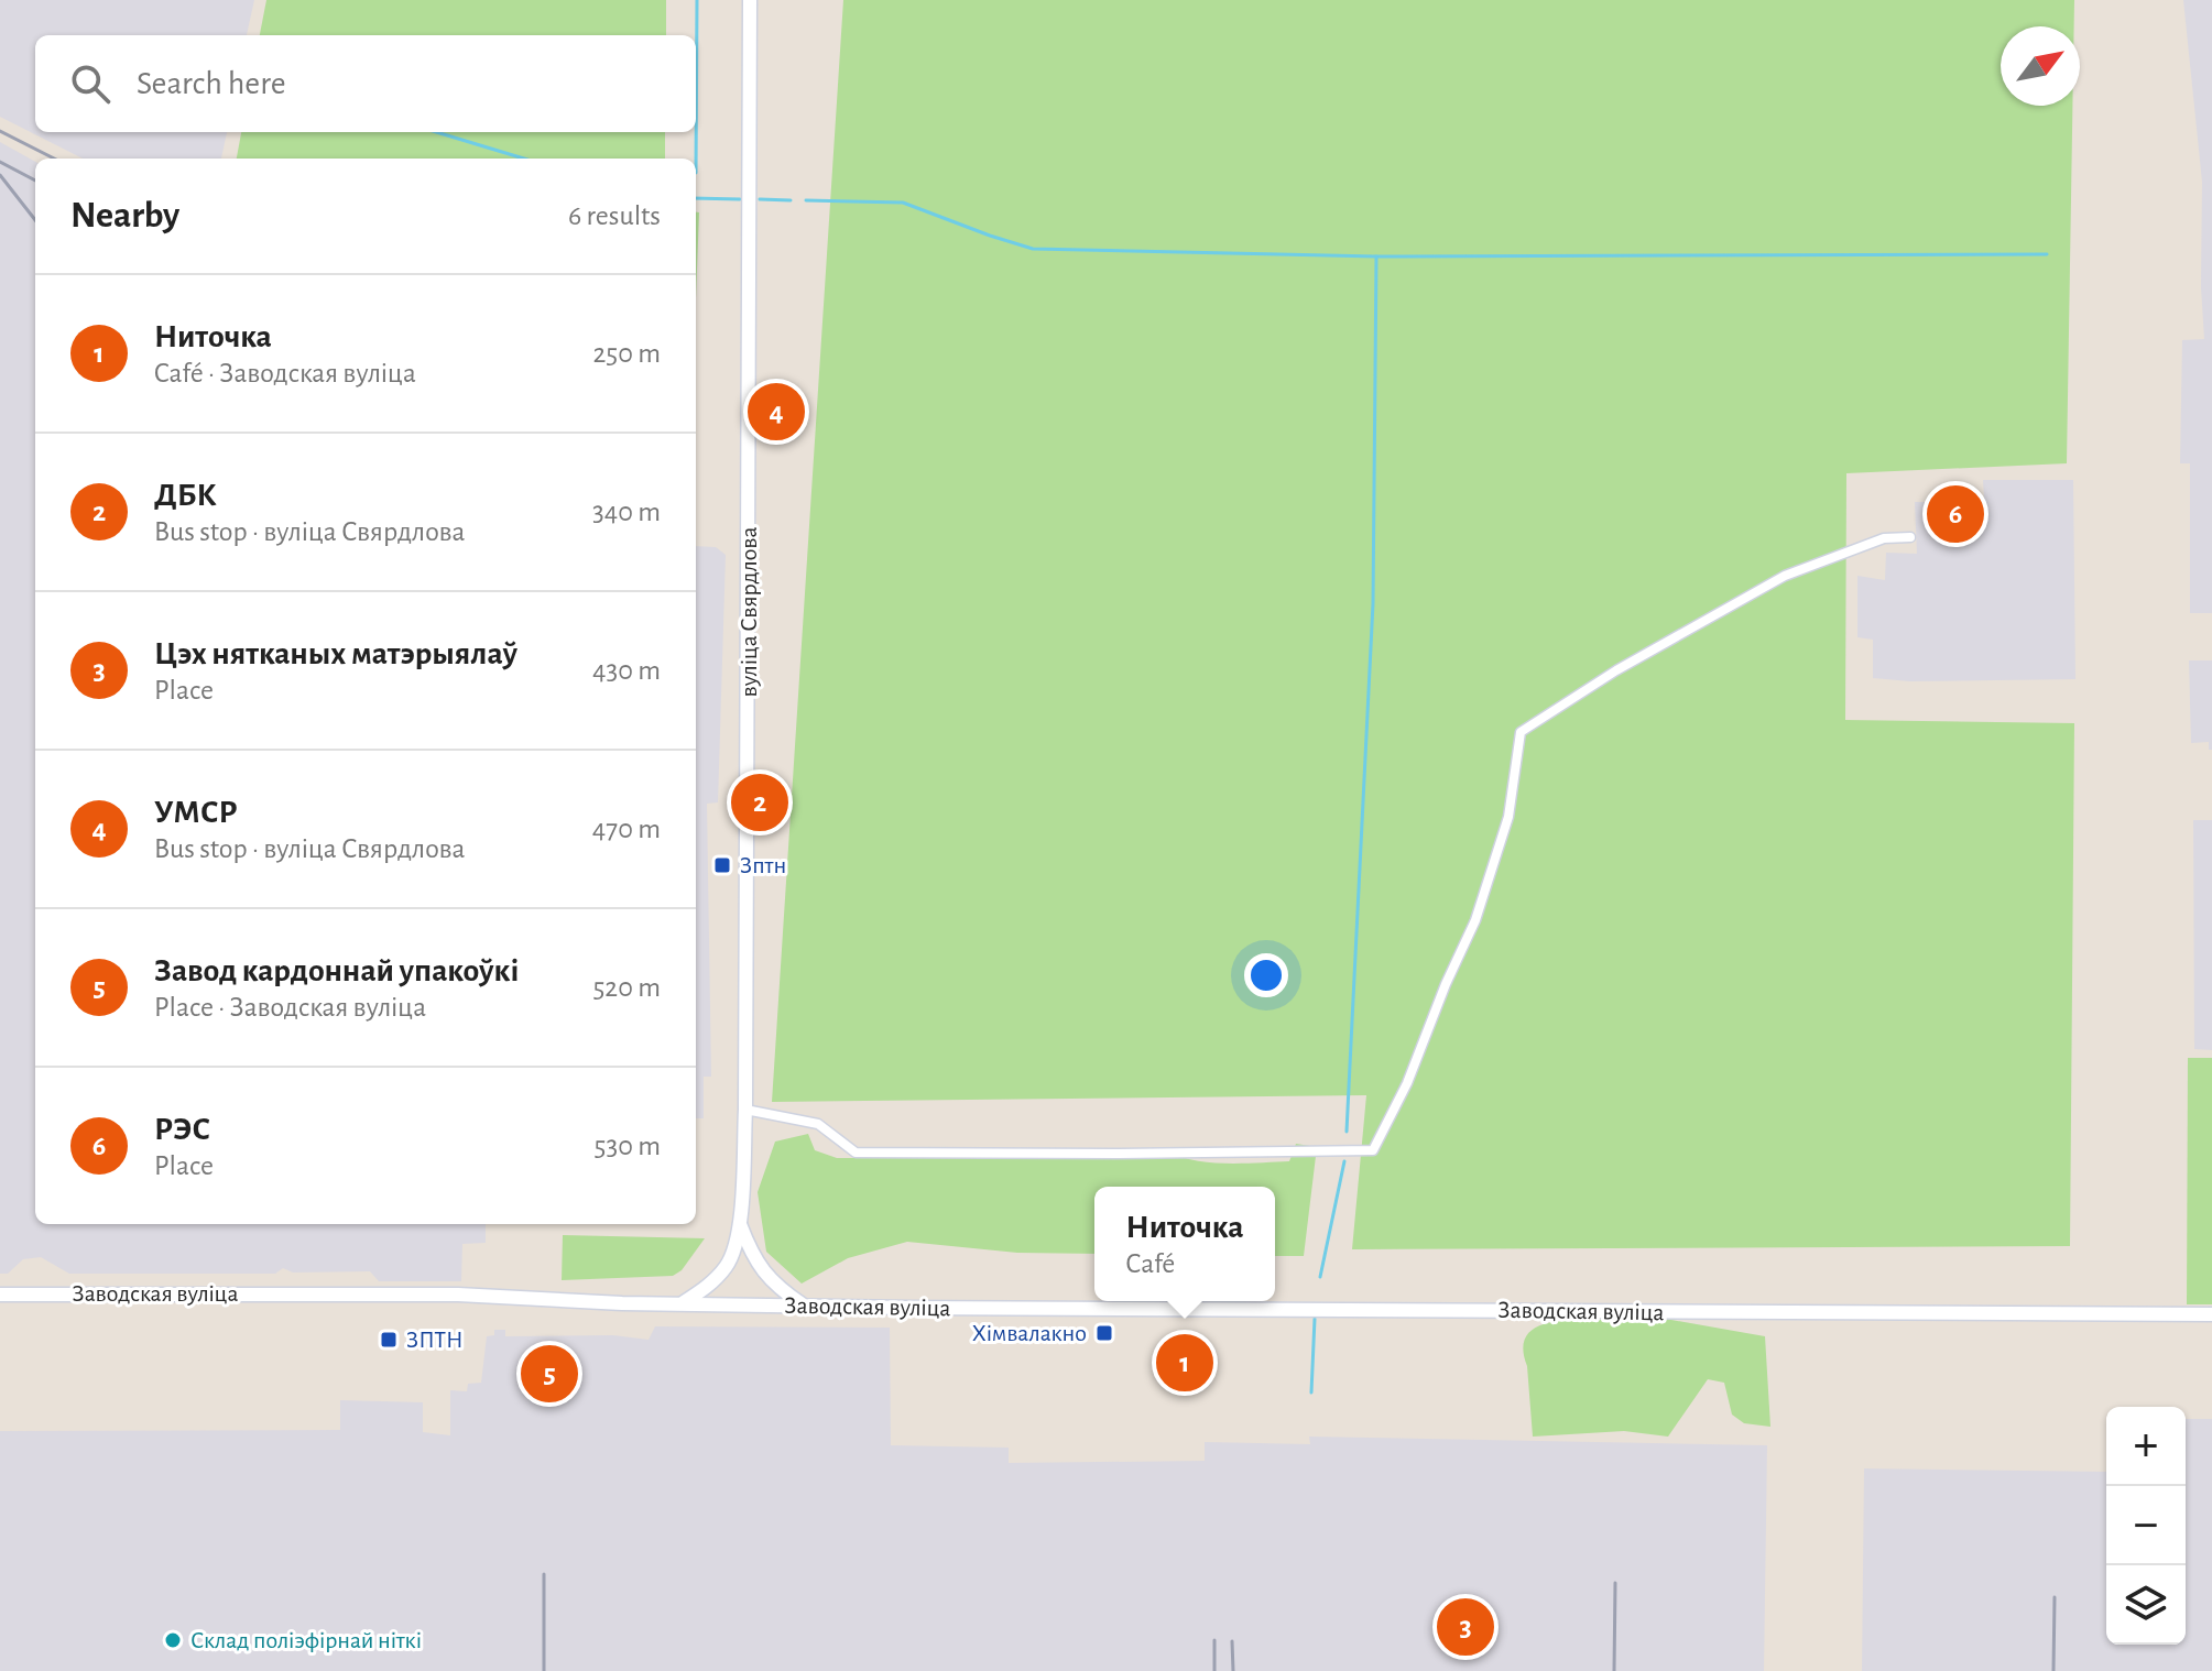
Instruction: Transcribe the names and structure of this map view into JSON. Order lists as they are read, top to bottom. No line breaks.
{"streets":{"main road":["вуліца Свярдлова","Заводская вуліца"]},"places":{"transit":["Зптн","Хімвалакно","ЗПТН"],"other":["Склад поліэфірнай ніткі"]},"north":"top right","page":{"search":"Search here","heading":["Nearby","6 results"],"list":[{"mark":"1","name":"Ниточка","note":"Café · Заводская вуліца","value":"250 m"},{"mark":"2","name":"ДБК","note":"Bus stop · вуліца Свярдлова","value":"340 m"},{"mark":"3","name":"Цэх нятканых матэрыялаў","note":"Place","value":"430 m"},{"mark":"4","name":"УМСР","note":"Bus stop · вуліца Свярдлова","value":"470 m"},{"mark":"5","name":"Завод кардоннай упакоўкі","note":"Place · Заводская вуліца","value":"520 m"},{"mark":"6","name":"РЭС","note":"Place","value":"530 m"}],"pins":["4","6","2","1","5","3"],"popup":["Ниточка","Café"],"map_buttons":["+","−"]}}
